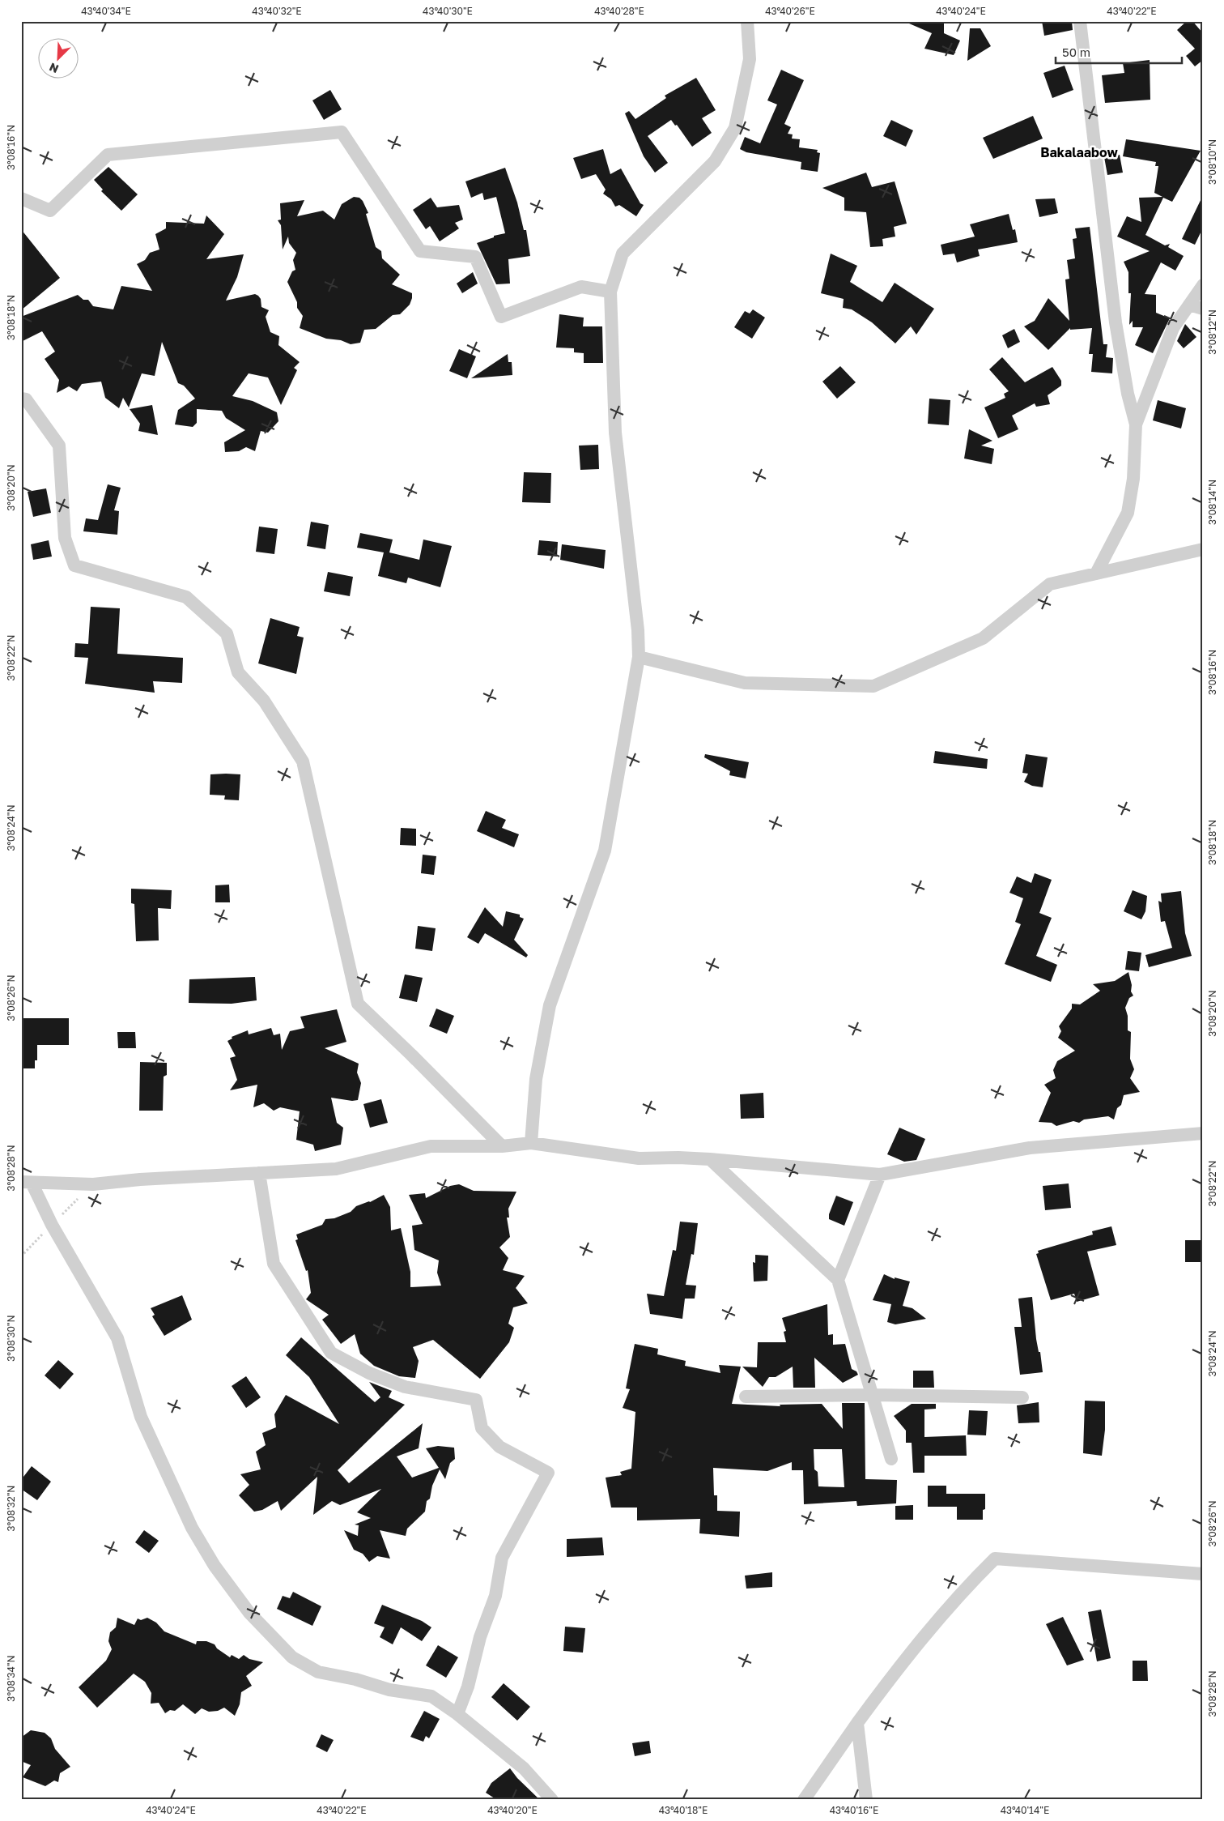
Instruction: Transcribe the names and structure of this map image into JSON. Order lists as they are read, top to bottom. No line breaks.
{"districts":["Bakalaabow"],"scale_bar":"50 m","north":"bottom left","coordinates":["43°40'34\"E","43°40'32\"E","43°40'30\"E","43°40'28\"E","43°40'26\"E","43°40'24\"E","43°40'22\"E","3°08'16\"N","3°08'10\"N","3°08'18\"N","3°08'12\"N","3°08'20\"N","3°08'14\"N","3°08'22\"N","3°08'24\"N","3°08'26\"N","3°08'28\"N","3°08'30\"N","3°08'32\"N","3°08'34\"N","43°40'20\"E","43°40'18\"E","43°40'16\"E","43°40'14\"E"]}
